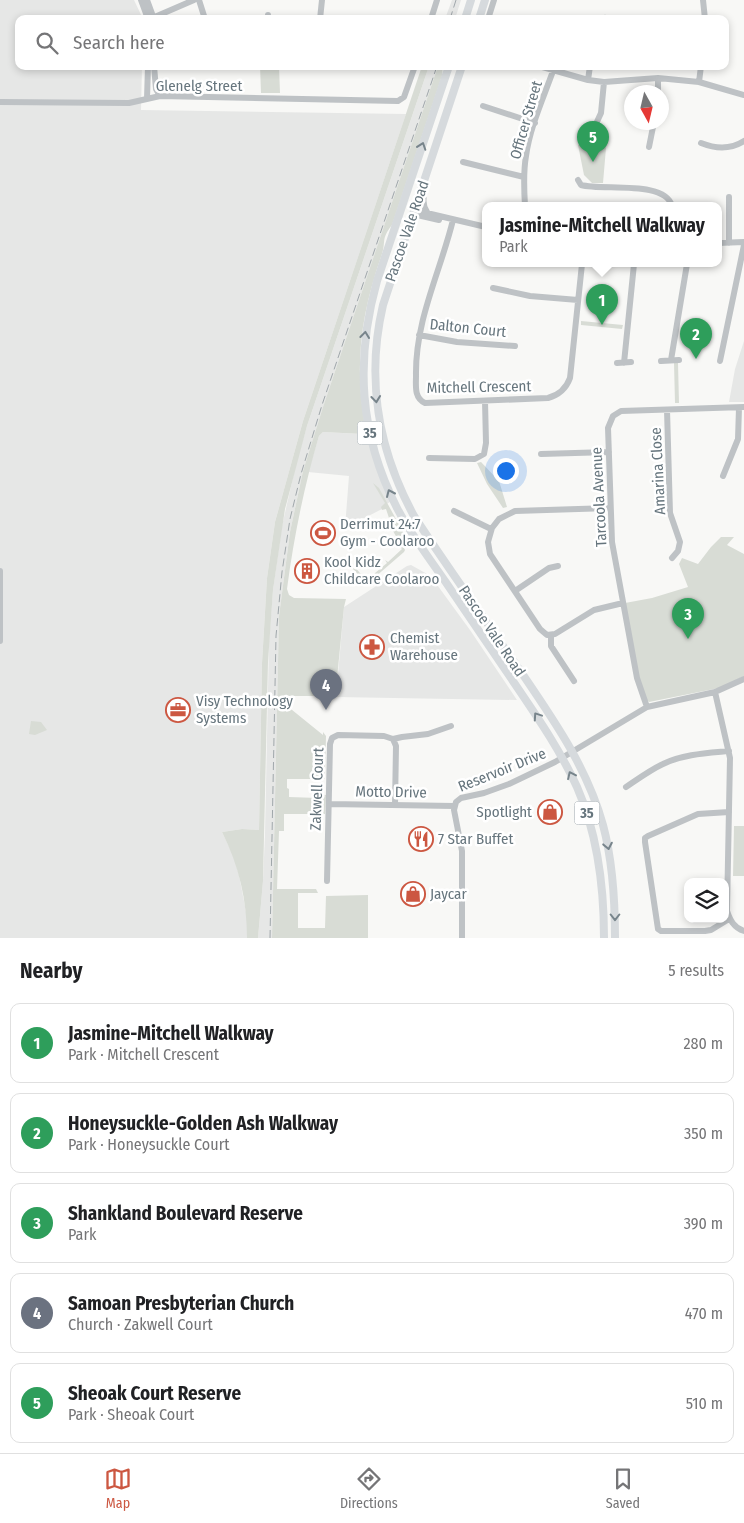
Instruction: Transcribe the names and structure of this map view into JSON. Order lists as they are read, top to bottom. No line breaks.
{"streets":{"main road":["Pascoe Vale Road","35"],"street":["Glenelg Street","Officer Street","Dalton Court","Mitchell Crescent","Amarina Close","Tarcoola Avenue","Reservoir Drive","Zakwell Court","Motto Drive"]},"crossings":[["Pascoe Vale Road","Reservoir Drive"],["Dalton Court","Mitchell Crescent"],["Amarina Close","Tarcoola Avenue"],["Tarcoola Avenue","Reservoir Drive"],["Reservoir Drive","Motto Drive"],["Zakwell Court","Motto Drive"]],"places":{"sports":["Derrimut 24:7 Gym - Coolaroo"],"building":["Kool Kidz Childcare Coolaroo"],"pharmacy":["Chemist Warehouse"],"office":["Visy Technology Systems"],"shop":["Spotlight","Jaycar"],"restaurant":["7 Star Buffet"]},"north":"bottom","page":{"search":"Search here","pins":["5","1","2","3","4"],"popup":["Jasmine-Mitchell Walkway","Park"],"heading":["Nearby","5 results"],"list":[{"mark":"1","name":"Jasmine-Mitchell Walkway","note":"Park · Mitchell Crescent","value":"280 m"},{"mark":"2","name":"Honeysuckle-Golden Ash Walkway","note":"Park · Honeysuckle Court","value":"350 m"},{"mark":"3","name":"Shankland Boulevard Reserve","note":"Park","value":"390 m"},{"mark":"4","name":"Samoan Presbyterian Church","note":"Church · Zakwell Court","value":"470 m"},{"mark":"5","name":"Sheoak Court Reserve","note":"Park · Sheoak Court","value":"510 m"}],"nav":["Map","Directions","Saved"]}}
